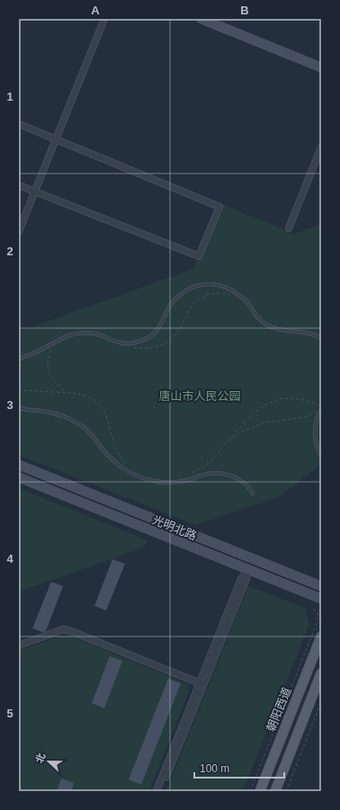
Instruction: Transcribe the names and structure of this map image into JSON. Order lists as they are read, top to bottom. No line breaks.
{"streets":{"main road":["光明北路","朝阳西道"]},"parks":["唐山市人民公园"],"scale_bar":"100 m","north":"left","grid":{"columns":["A","B"],"rows":["1","2","3","4","5"]}}
